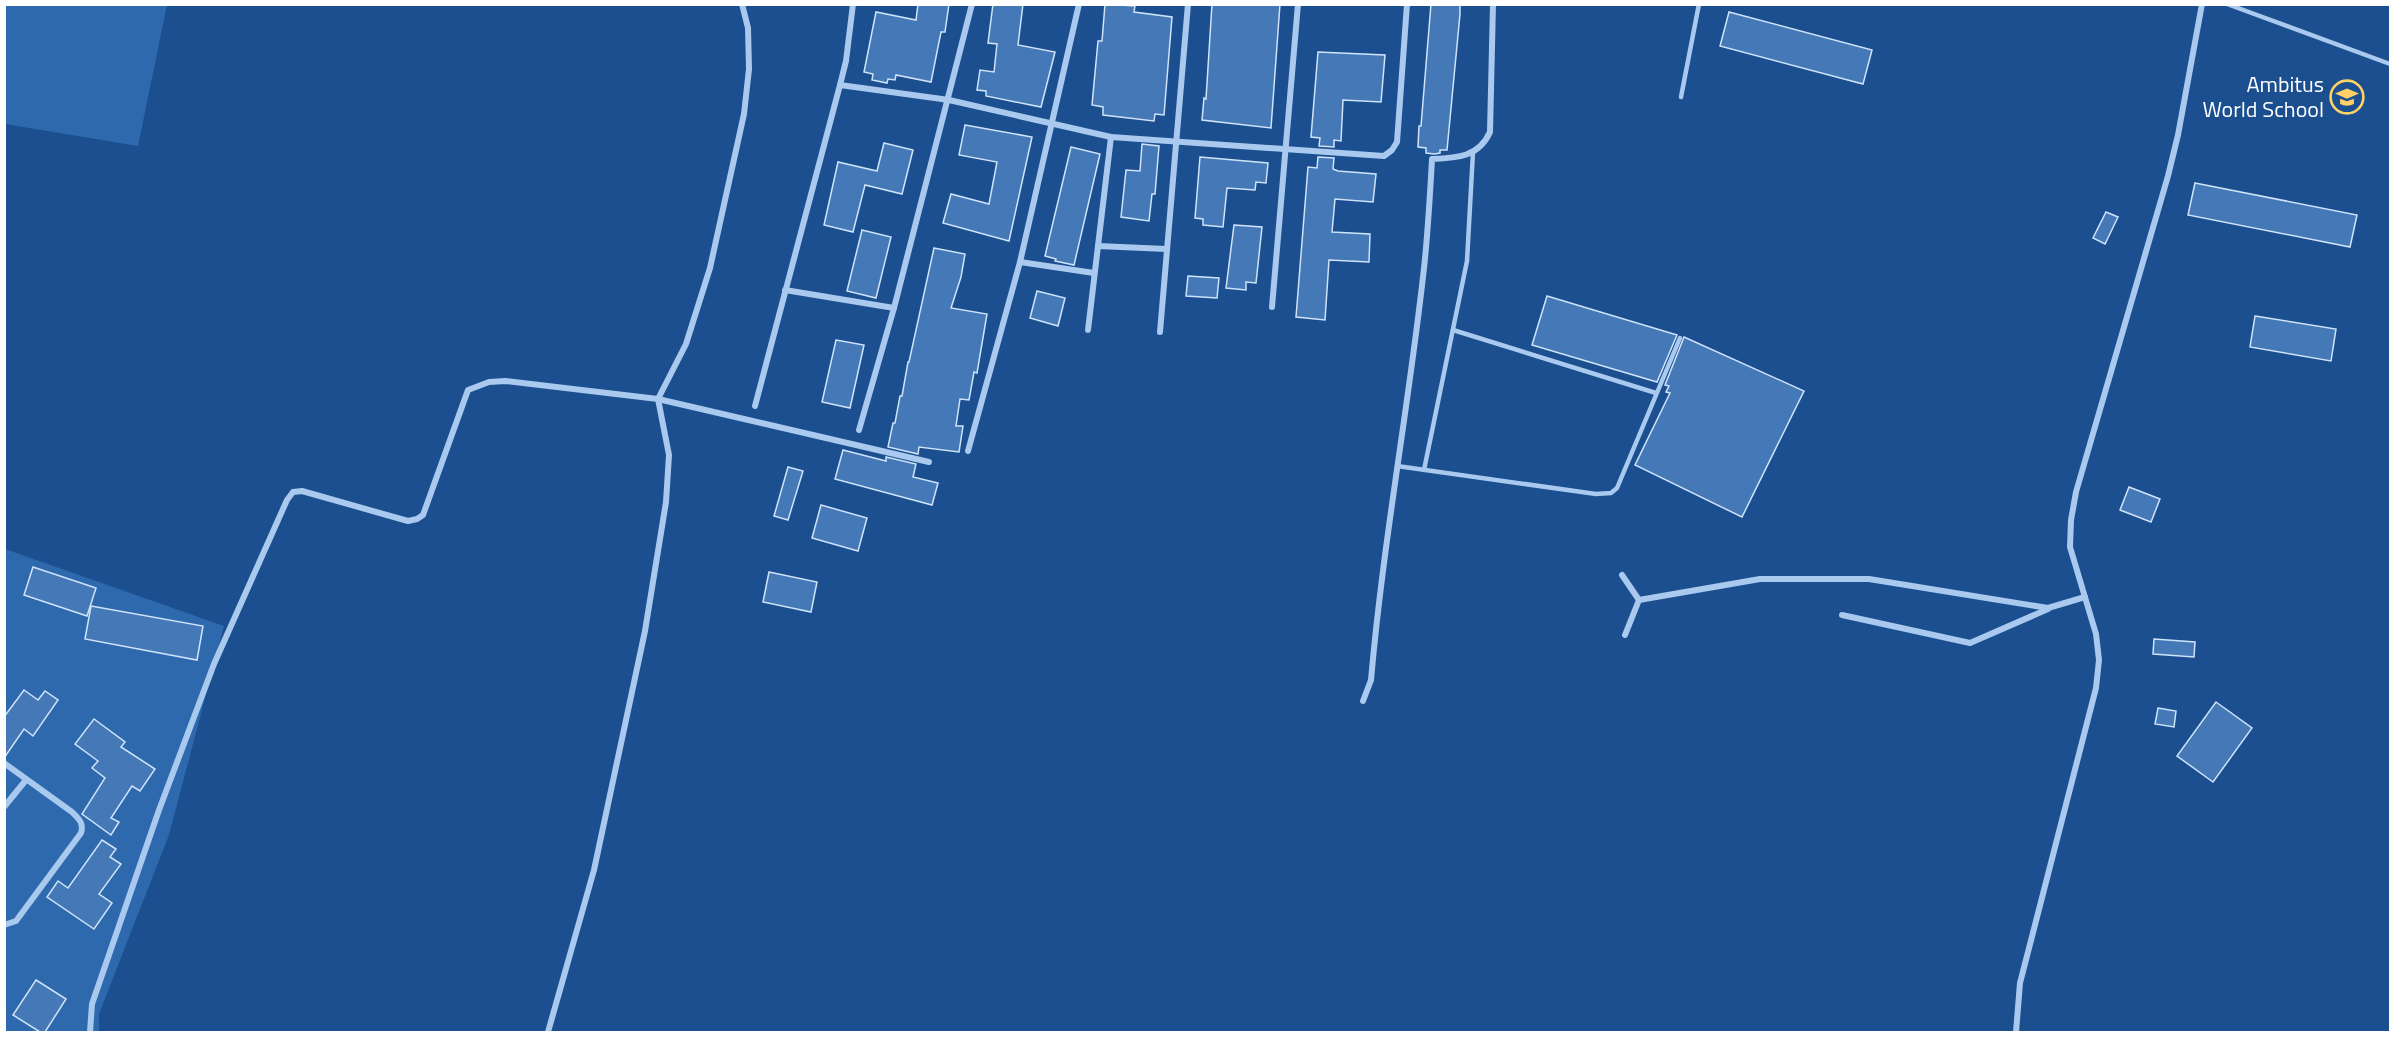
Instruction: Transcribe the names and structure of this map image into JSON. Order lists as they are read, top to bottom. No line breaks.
{"places":{"school or university":["Ambitus World School"]}}
